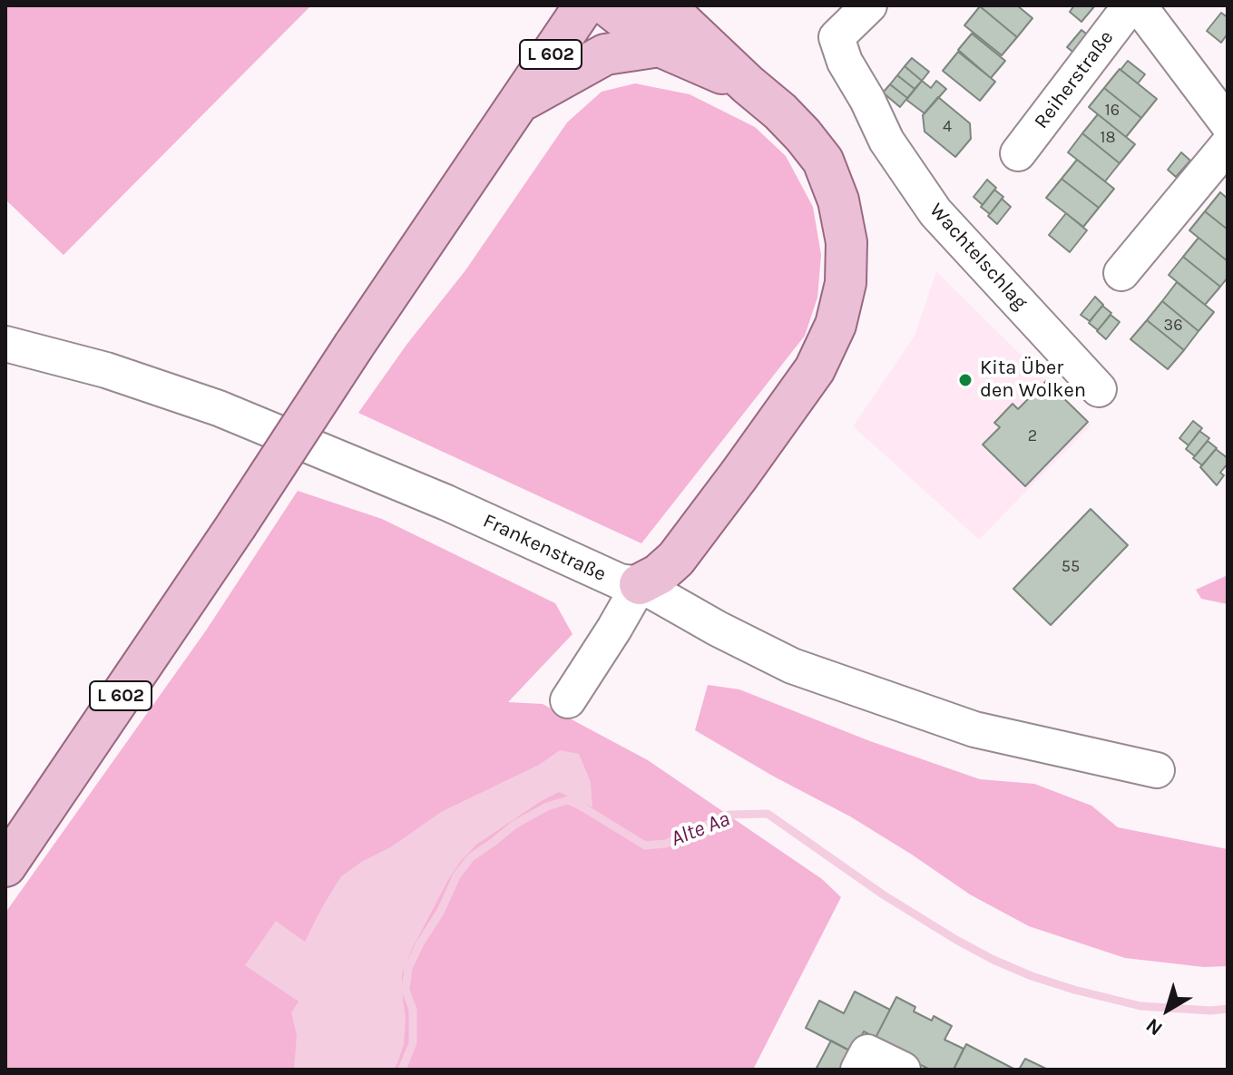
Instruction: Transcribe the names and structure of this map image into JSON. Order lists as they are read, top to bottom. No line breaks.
{"streets":{"main road":["L 602"],"street":["Reiherstraße","Wachtelschlag","Frankenstraße"]},"water":["Alte Aa"],"places":["Kita Über den Wolken"],"house_numbers":["16","4","18","36","2","55"],"north":"bottom left"}
